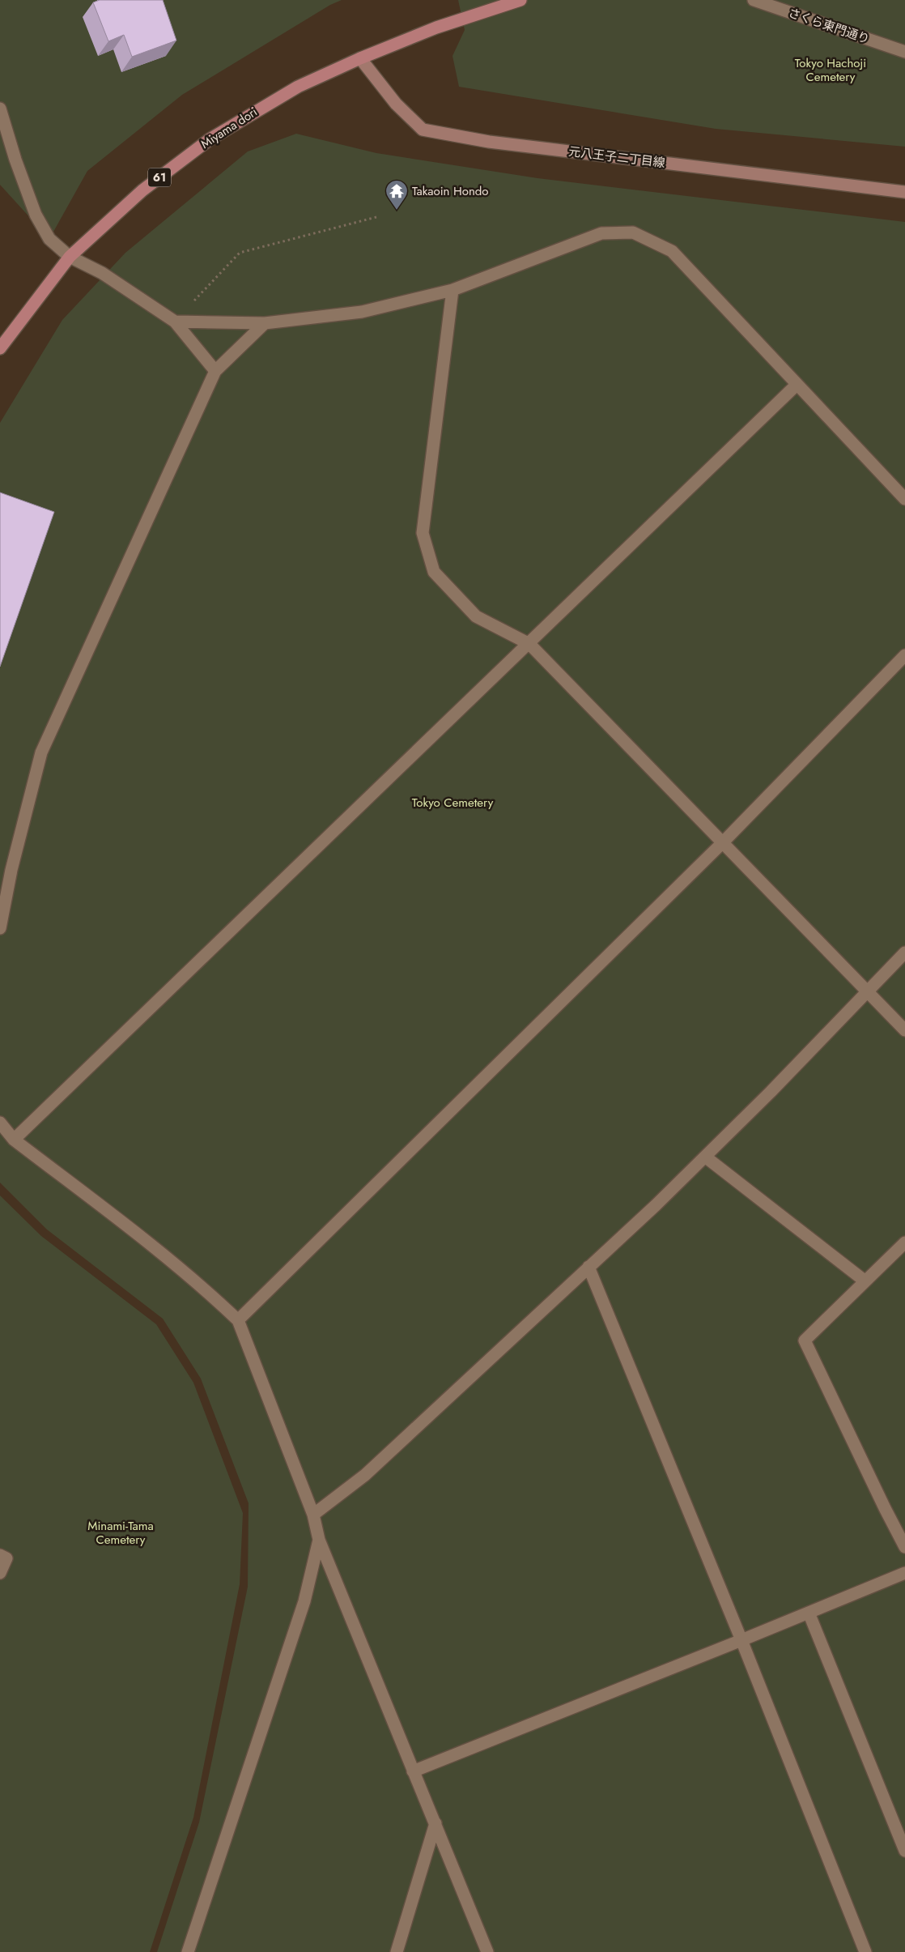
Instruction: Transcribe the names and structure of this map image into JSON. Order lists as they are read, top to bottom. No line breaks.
{"streets":{"main road":["Miyama dori","61"],"street":["元八王子二丁目線"],"lane":["さくら東門通り"]},"crossings":[["Miyama dori","元八王子二丁目線"]],"parks":["Tokyo Hachoji Cemetery","Tokyo Cemetery","Minami-Tama Cemetery"],"places":{"temple":["Takaoin Hondo"]}}
